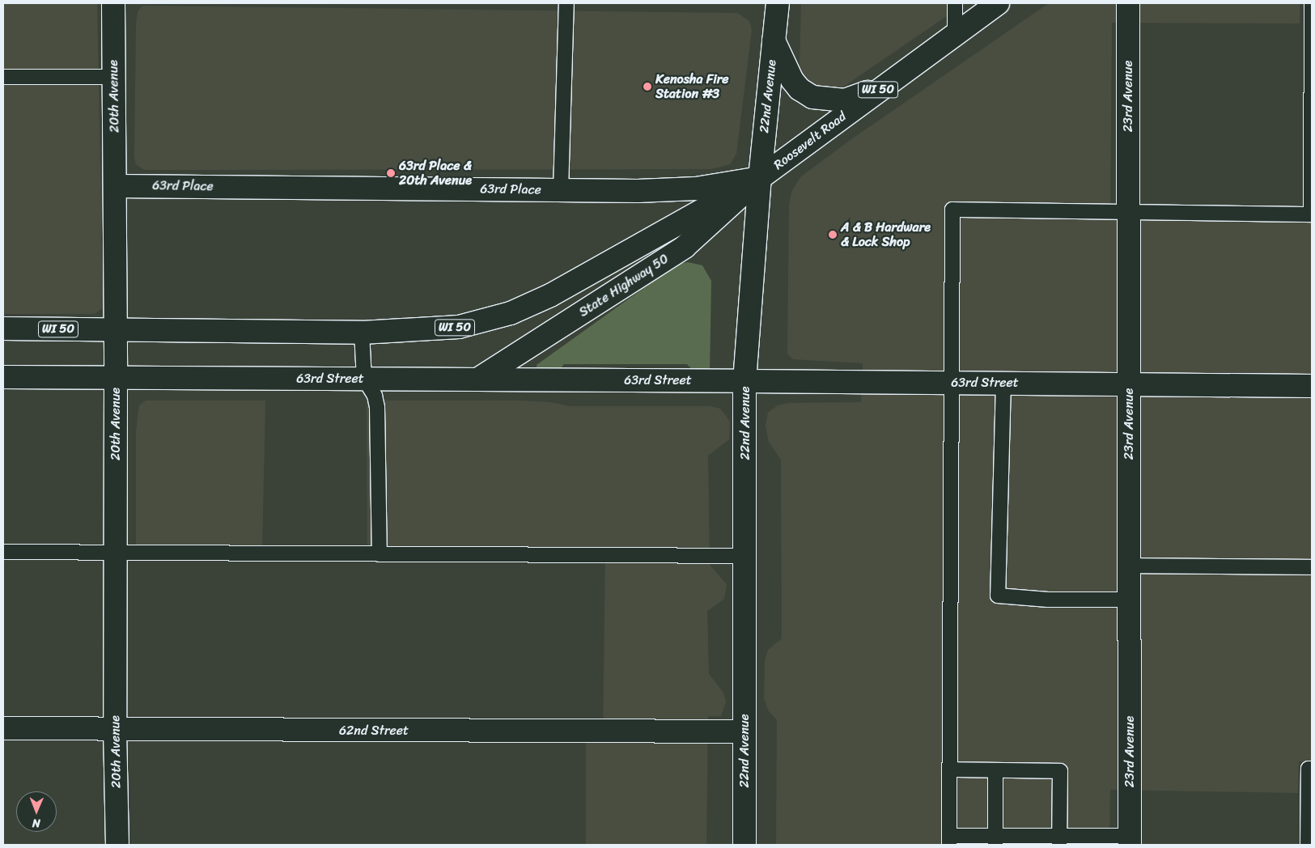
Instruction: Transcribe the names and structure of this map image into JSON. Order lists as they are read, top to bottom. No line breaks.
{"streets":{"street":["WI 50","20th Avenue","22nd Avenue","23rd Avenue","Roosevelt Road","63rd Place","State Highway 50","63rd Street","62nd Street"]},"crossings":[["WI 50","20th Avenue"],["WI 50","22nd Avenue"],["WI 50","Roosevelt Road"],["WI 50","63rd Place"],["WI 50","State Highway 50"],["20th Avenue","63rd Place"],["20th Avenue","63rd Street"],["20th Avenue","62nd Street"],["22nd Avenue","Roosevelt Road"],["22nd Avenue","63rd Place"],["22nd Avenue","State Highway 50"],["22nd Avenue","63rd Street"],["22nd Avenue","62nd Street"],["23rd Avenue","63rd Street"],["Roosevelt Road","63rd Place"],["Roosevelt Road","State Highway 50"],["63rd Place","State Highway 50"],["State Highway 50","63rd Street"]],"places":["Kenosha Fire Station #3","63rd Place & 20th Avenue","A & B Hardware & Lock Shop"],"north":"bottom"}
